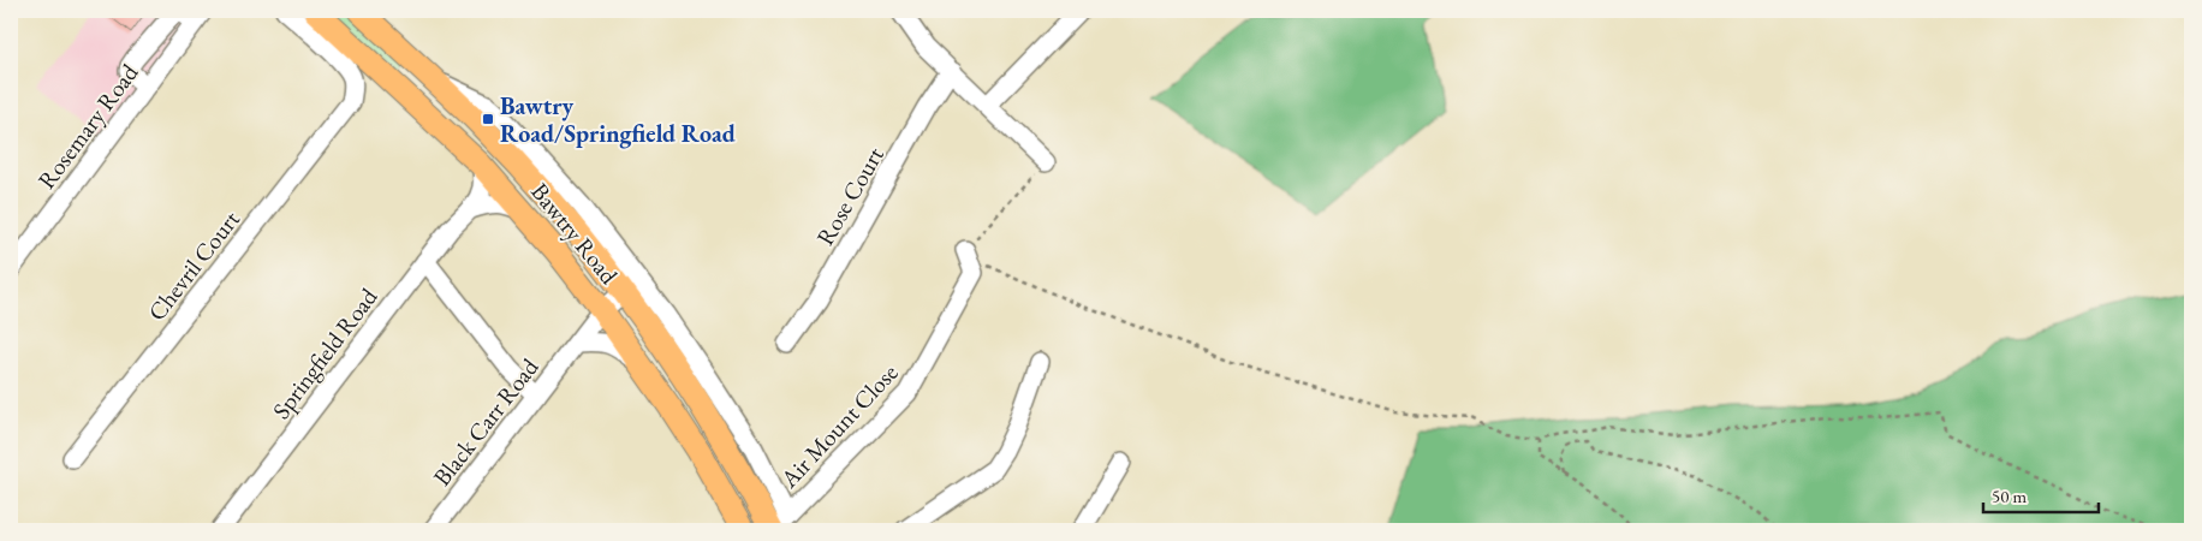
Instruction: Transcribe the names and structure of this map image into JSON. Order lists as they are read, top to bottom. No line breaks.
{"streets":{"main road":["Bawtry Road"],"street":["Rosemary Road","Rose Court","Chevril Court","Springfield Road","Black Carr Road","Air Mount Close"]},"crossings":[["Bawtry Road","Springfield Road"],["Bawtry Road","Black Carr Road"],["Bawtry Road","Air Mount Close"]],"places":{"transit":["Bawtry Road/Springfield Road"]},"scale_bar":"50 m"}
